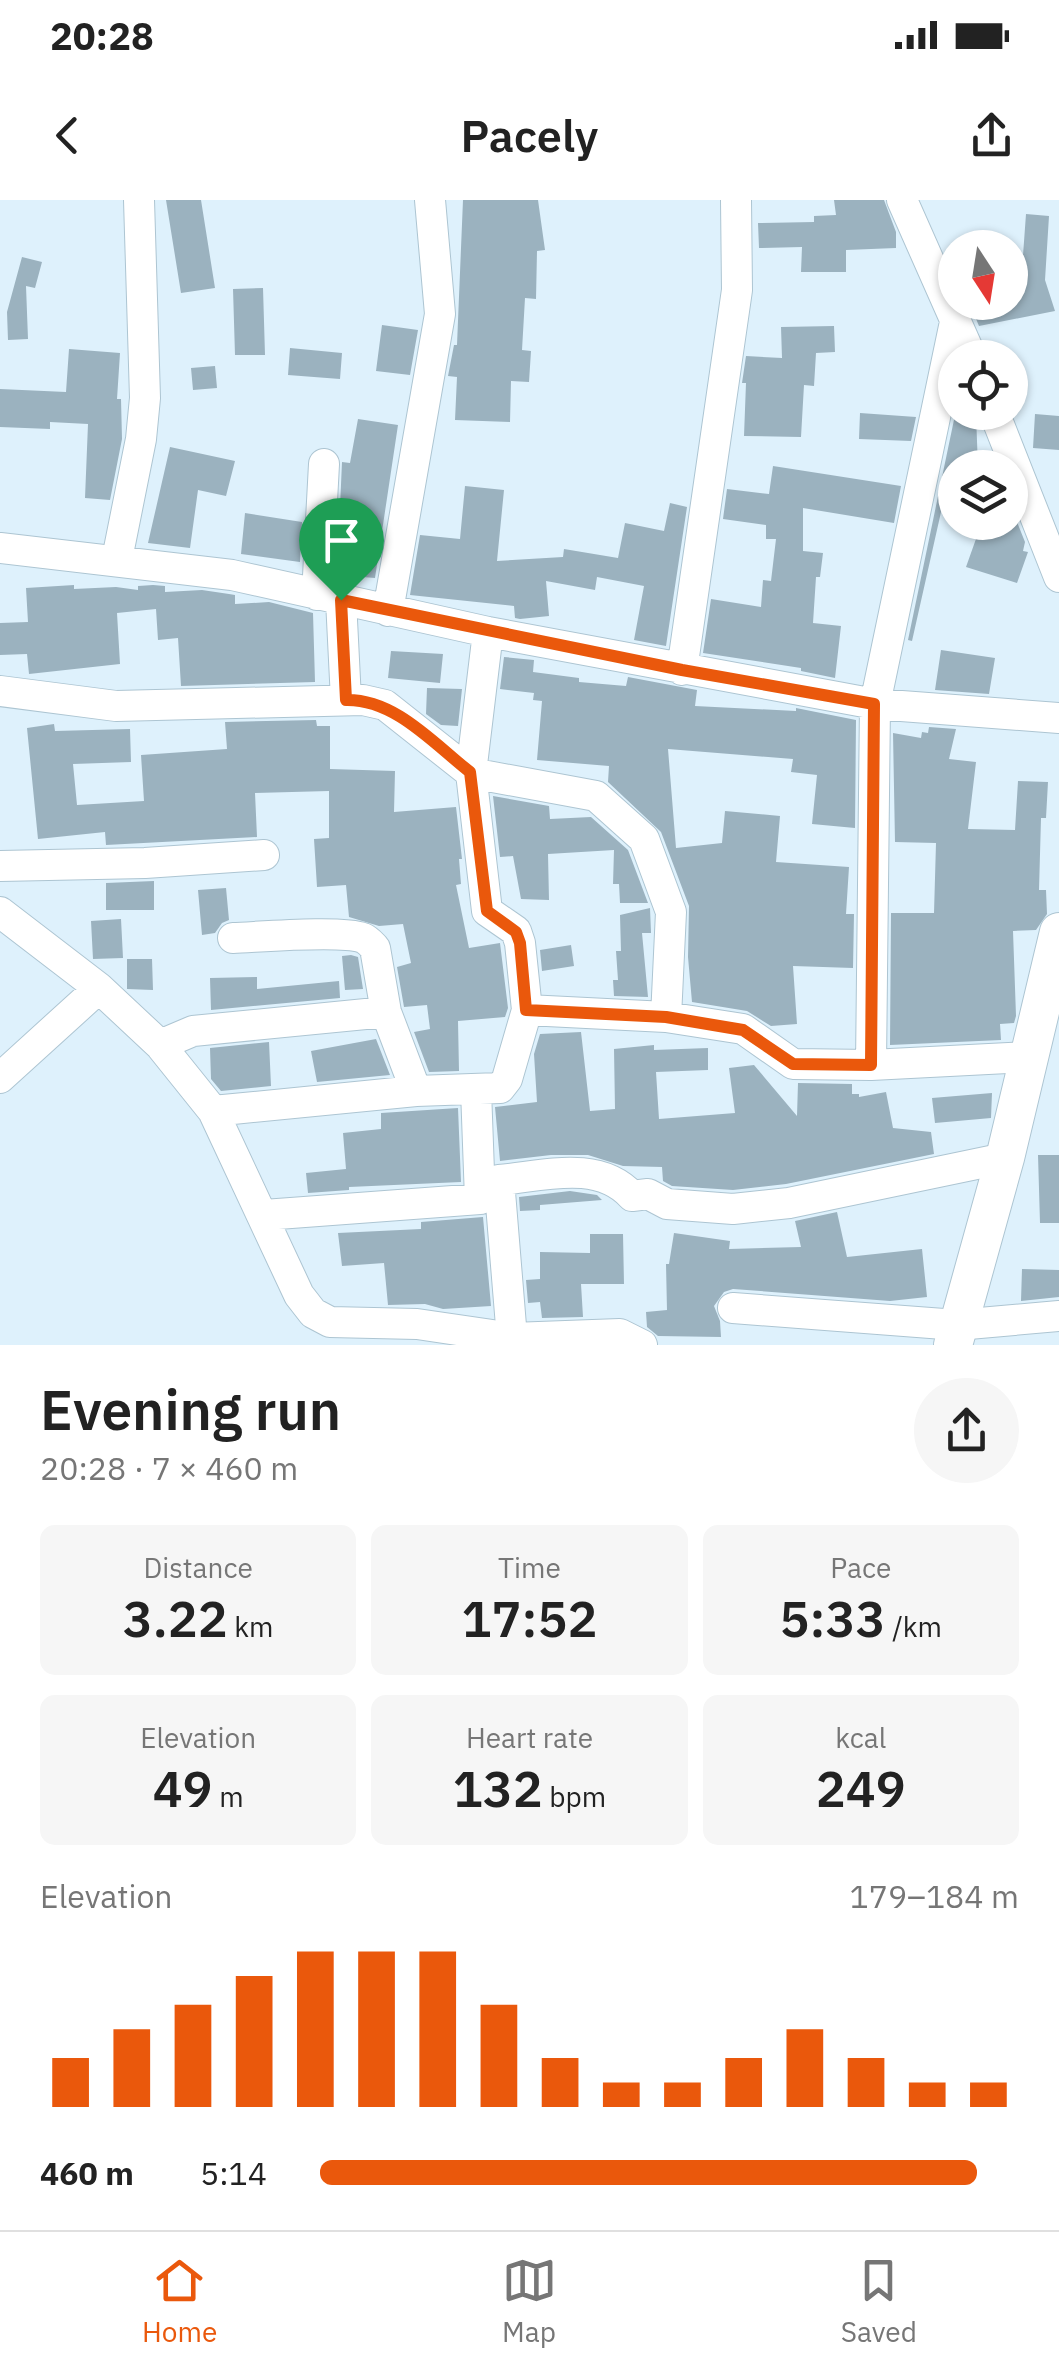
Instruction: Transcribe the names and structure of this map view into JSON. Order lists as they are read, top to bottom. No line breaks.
{"north":"bottom","page":{"status":"20:28","header":"Pacely","heading":["Evening run","20:28 · 7 × 460 m"],"stats":[["Distance","3.22 km"],["Time","17:52"],["Pace","5:33 /km"],["Elevation","49 m"],["Heart rate","132 bpm"],["kcal","249"]],"chart":["Elevation","179–184 m"],"list":[{"name":"460 m","note":"5:14"}],"tabs":["Home","Map","Saved"]}}
